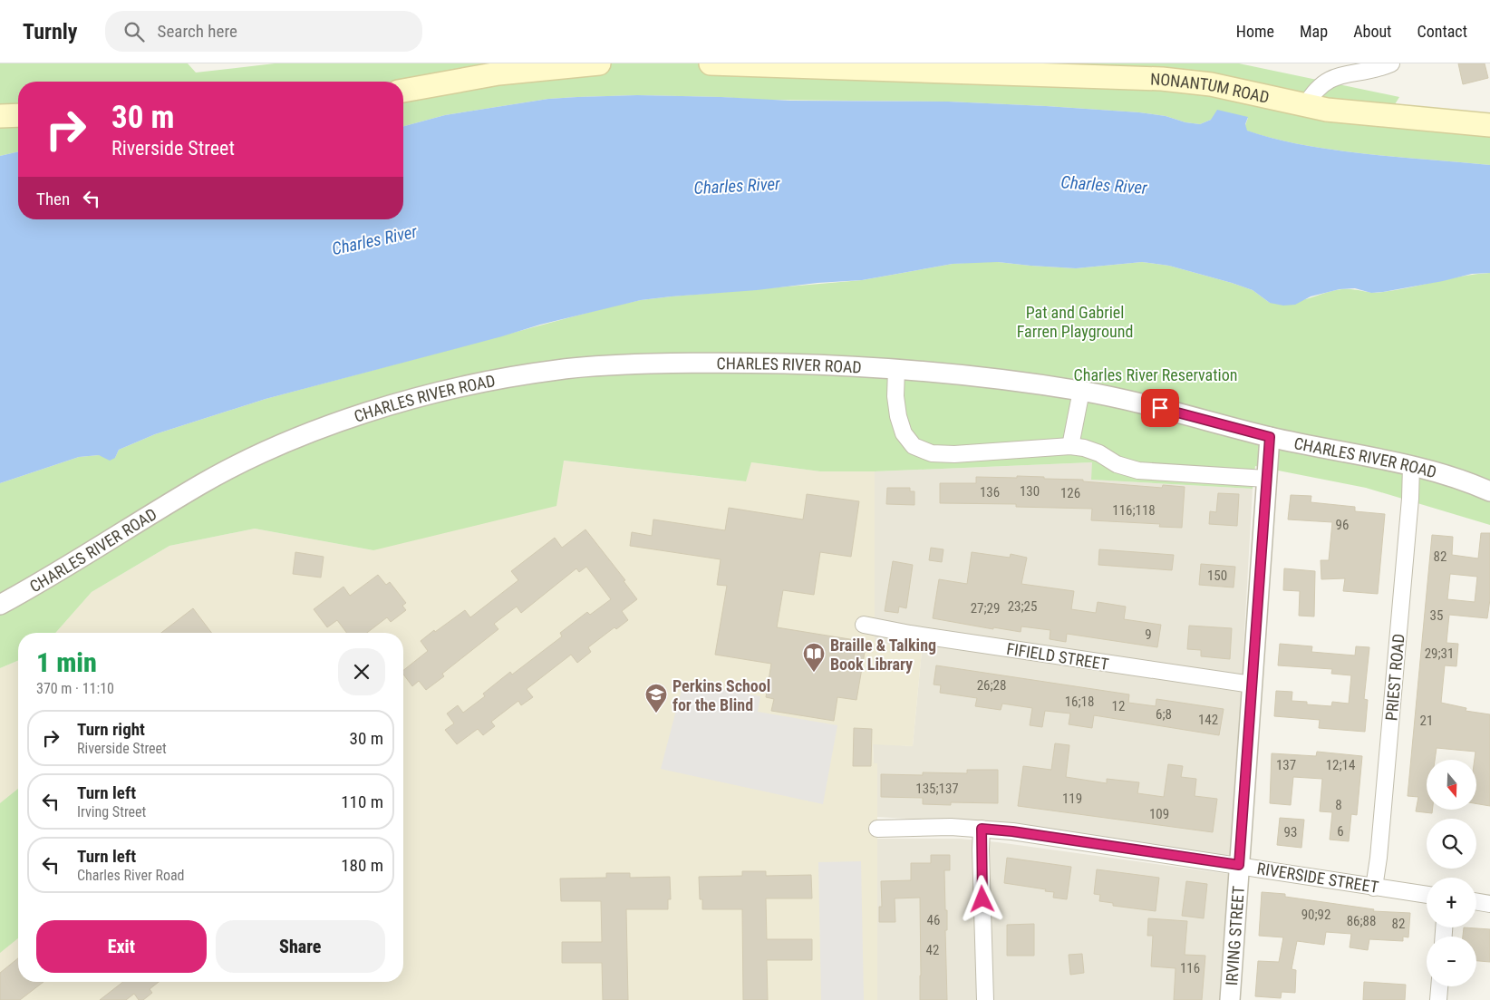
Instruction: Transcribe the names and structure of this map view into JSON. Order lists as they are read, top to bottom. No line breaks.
{"streets":{"main road":["NONANTUM ROAD"],"street":["CHARLES RIVER ROAD","FIFIELD STREET","PRIEST ROAD","RIVERSIDE STREET","IRVING STREET"]},"crossings":[["CHARLES RIVER ROAD","PRIEST ROAD"],["CHARLES RIVER ROAD","IRVING STREET"],["FIFIELD STREET","IRVING STREET"],["PRIEST ROAD","RIVERSIDE STREET"],["RIVERSIDE STREET","IRVING STREET"]],"water":["Charles River"],"parks":["Pat and Gabriel Farren Playground","Charles River Reservation"],"places":{"library":["Braille & Talking Book Library"],"school or university":["Perkins School for the Blind"]},"house_numbers":["130","136","126","116;118","96","82","150","23;25","27;29","35","9","29;31","26;28","16;18","12","6;8","142","21","137","12;14","135;137","119","8","109","6","93","90;92","46","86;88","82","42","116"],"north":"bottom","page":{"header":"Turnly","search":"Search here","nav":["Home","Map","About","Contact"],"turn":["30 m","Riverside Street"],"then":"Then","heading":["1 min","370 m · 11:10"],"list":[{"name":"Turn right","note":"Riverside Street","value":"30 m"},{"name":"Turn left","note":"Irving Street","value":"110 m"},{"name":"Turn left","note":"Charles River Road","value":"180 m"}],"map_buttons":["+","−"],"buttons":["Exit","Share"]}}
